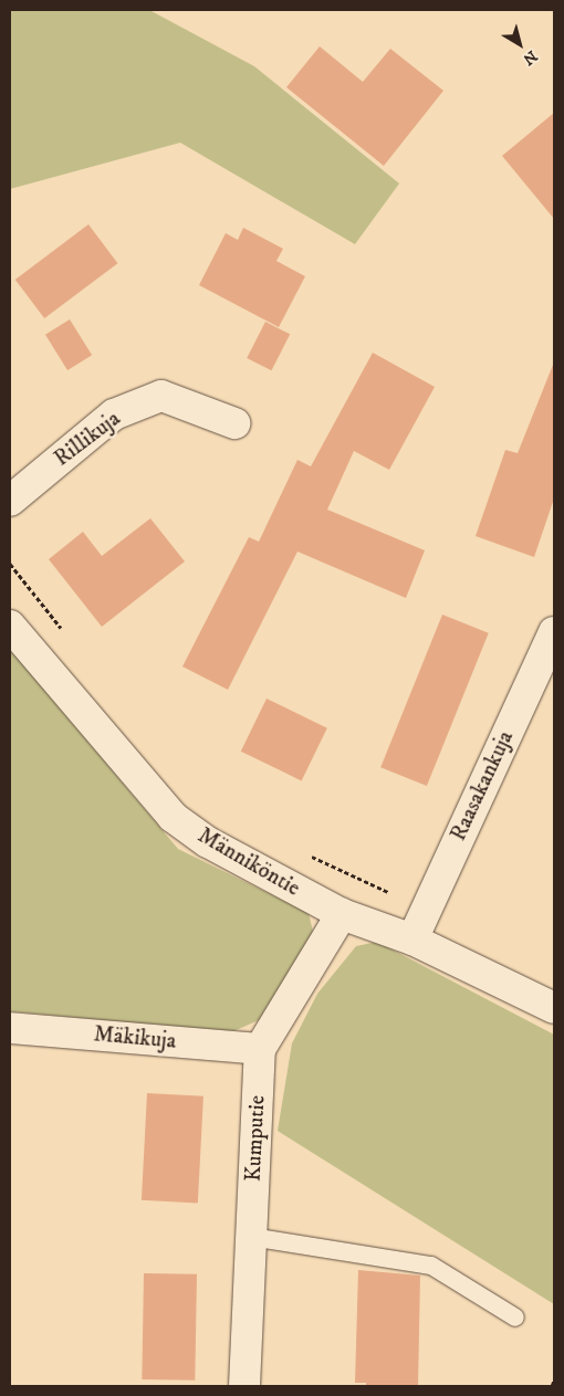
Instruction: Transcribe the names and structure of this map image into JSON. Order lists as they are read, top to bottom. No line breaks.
{"streets":{"street":["Rillikuja","Raasakankuja","Männiköntie","Mäkikuja","Kumputie"]},"crossings":[["Raasakankuja","Männiköntie"],["Männiköntie","Kumputie"],["Mäkikuja","Kumputie"]],"north":"bottom right"}
